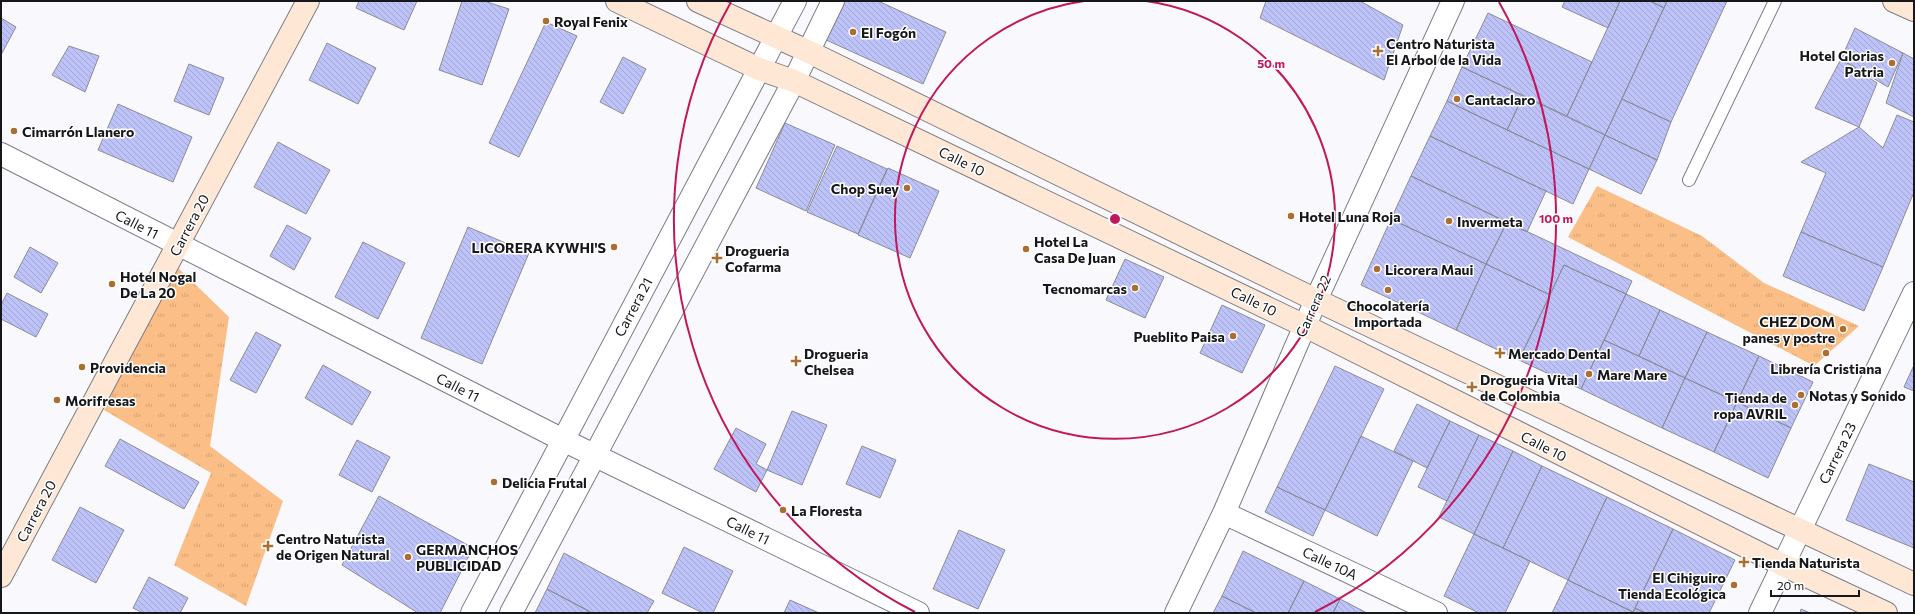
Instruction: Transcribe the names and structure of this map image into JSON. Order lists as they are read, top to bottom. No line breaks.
{"streets":{"main road":["Calle 10","Carrera 20"],"street":["Calle 11","Carrera 22","Carrera 21","Carrera 23","Calle 10A"]},"crossings":[["Calle 10","Carrera 22"],["Calle 10","Carrera 21"],["Calle 10","Carrera 23"],["Calle 11","Carrera 20"],["Calle 11","Carrera 21"],["Carrera 22","Calle 10A"]],"places":{"other":["Royal Fenix","El Fogón","Hotel Glorias Patria","Cantaclaro","Cimarrón Llanero","Chop Suey","Hotel Luna Roja","Invermeta","LICORERA KYWHI'S","Hotel La Casa De Juan","Licorera Maui","Hotel Nogal De La 20","Tecnomarcas","Chocolatería Importada","CHEZ DOM panes y postre","Pueblito Paisa","Librería Cristiana","Providencia","Mare Mare","Notas y Sonido","Morifresas","Tienda de ropa AVRIL","Delicia Frutal","La Floresta","GERMANCHOS PUBLICIDAD","El Cihiguiro Tienda Ecológica"],"health":["Centro Naturista El Arbol de la Vida","Drogueria Cofarma","Mercado Dental","Drogueria Chelsea","Drogueria Vital de Colombia","Centro Naturista de Origen Natural","Tienda Naturista"]},"scale_bar":"20 m","rings":["50 m","100 m"]}
